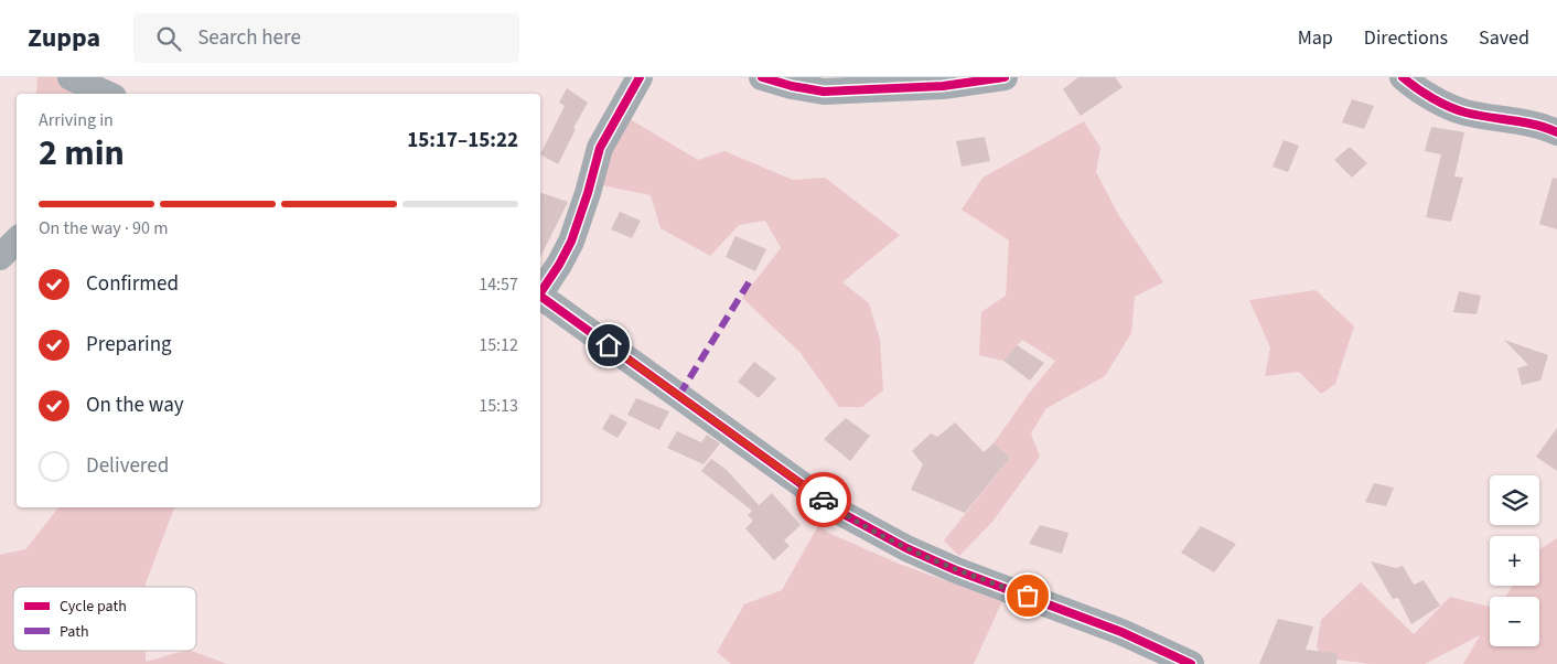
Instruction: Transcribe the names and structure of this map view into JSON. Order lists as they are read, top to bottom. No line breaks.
{"legend":["Cycle path","Path"],"page":{"header":"Zuppa","search":"Search here","nav":["Map","Directions","Saved"],"heading":["2 min","Arriving in","15:17–15:22"],"bar":"On the way · 90 m","list":[["Confirmed","14:57"],["Preparing","15:12"],["On the way","15:13"],"Delivered"],"map_buttons":["+","−"]}}
